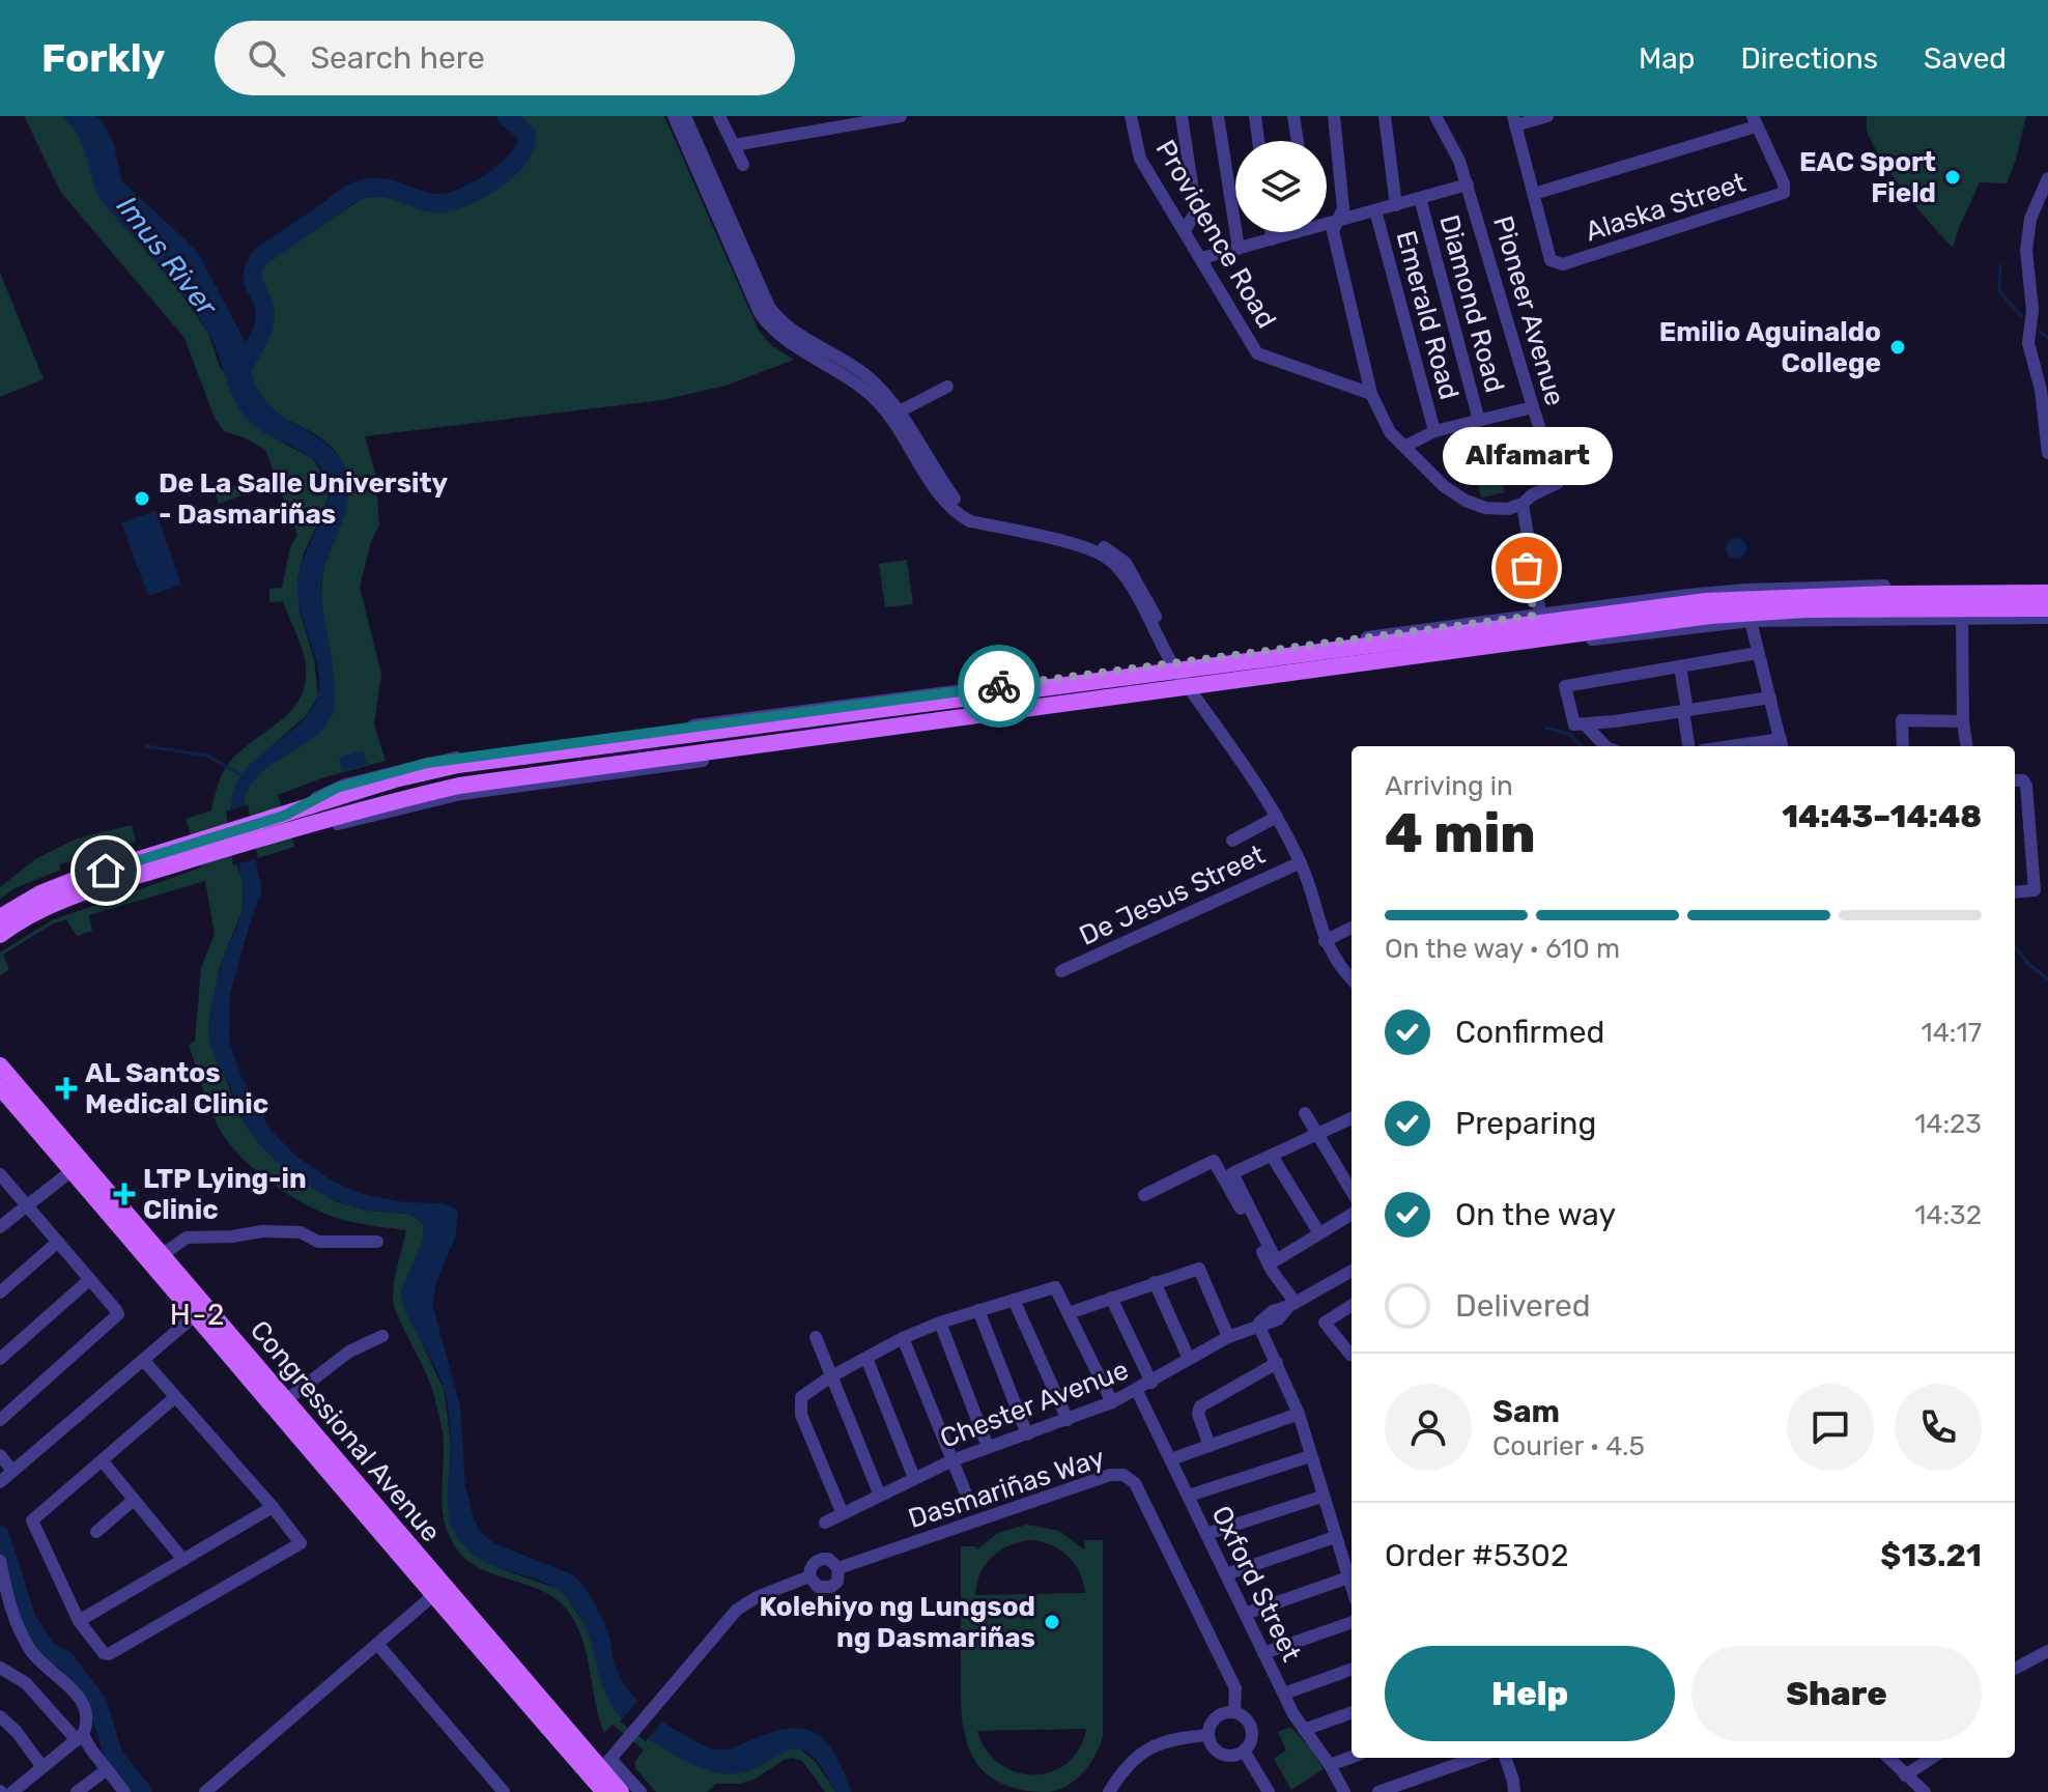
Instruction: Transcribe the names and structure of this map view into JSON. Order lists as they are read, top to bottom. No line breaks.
{"streets":{"main road":["Congressional Avenue"],"street":["Alaska Street","Providence Road","Diamond Road","Pioneer Avenue","Emerald Road","De Jesus Street","Chester Avenue","Dasmariñas Way","Oxford Street"]},"crossings":[["Chester Avenue","Oxford Street"]],"districts":["H-2"],"water":["Imus River"],"places":{"other":["EAC Sport Field","Emilio Aguinaldo College","De La Salle University - Dasmariñas","Alfamart","Kolehiyo ng Lungsod ng Dasmariñas"],"health":["AL Santos Medical Clinic","LTP Lying-in Clinic"]},"page":{"header":"Forkly","search":"Search here","nav":["Map","Directions","Saved"],"bubble":"Alfamart","heading":["4 min","Arriving in","14:43–14:48"],"panel":["Sam","Courier · 4.5","Order #5302","$13.21"],"bar":"On the way · 610 m","list":[["Confirmed","14:17"],["Preparing","14:23"],["On the way","14:32"],"Delivered"],"buttons":["Help","Share"]}}
